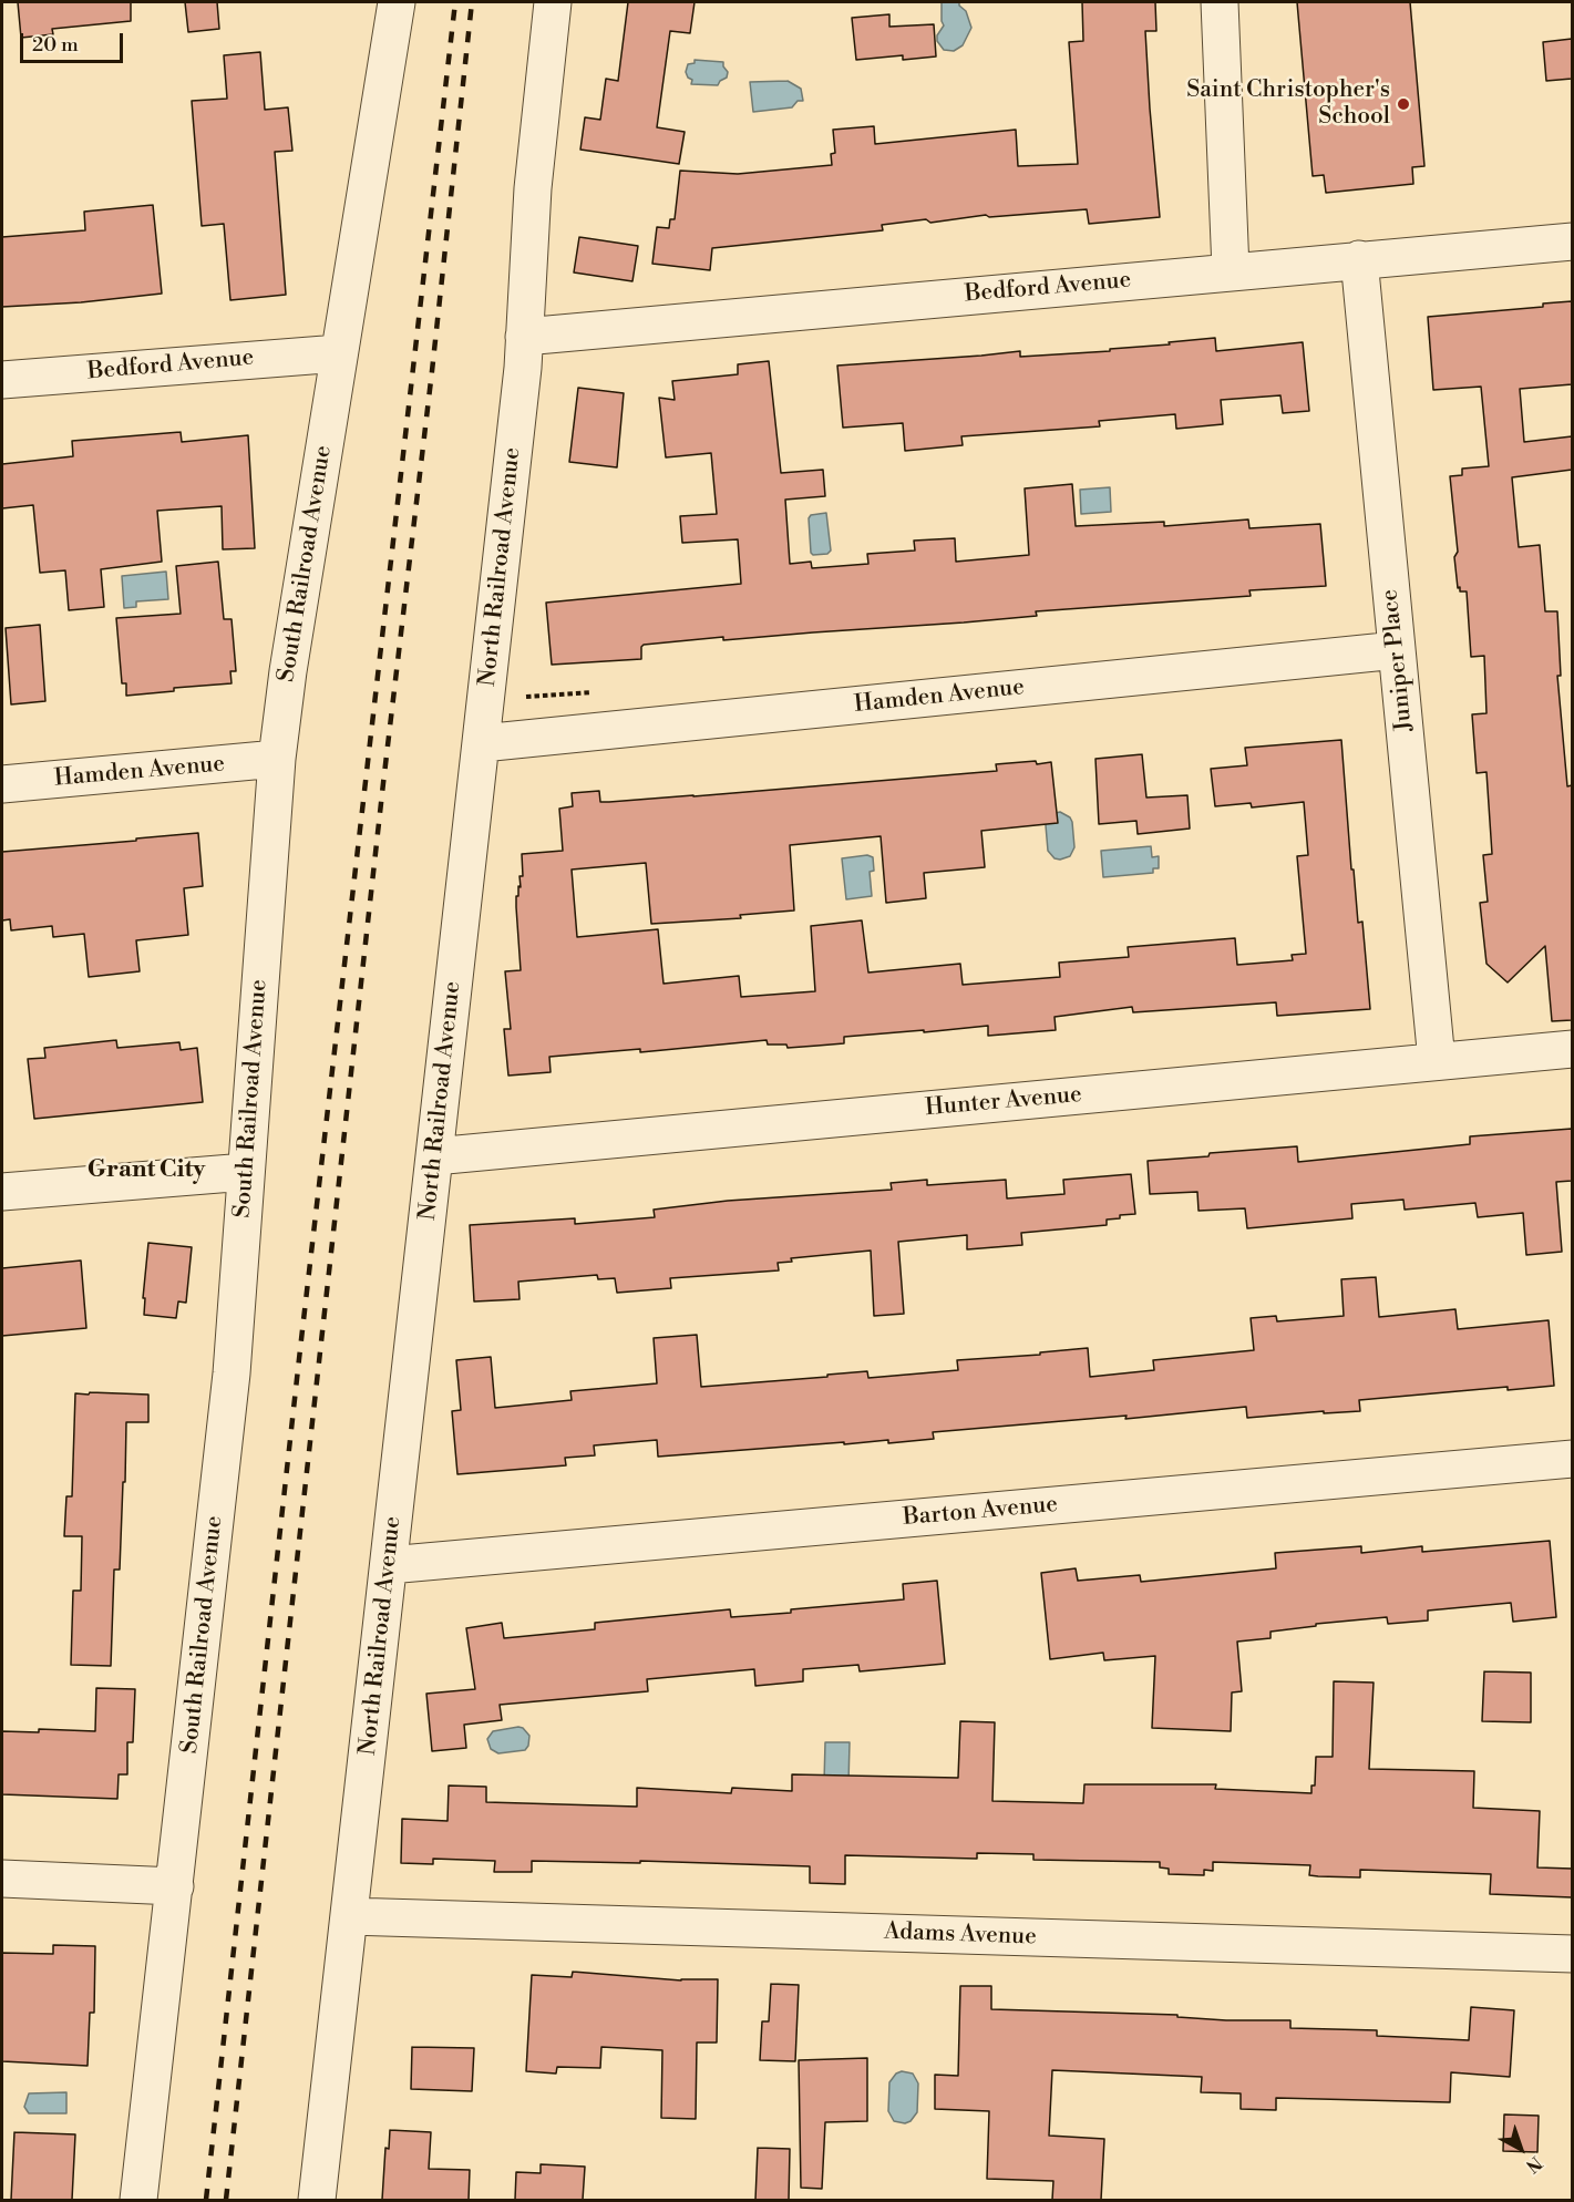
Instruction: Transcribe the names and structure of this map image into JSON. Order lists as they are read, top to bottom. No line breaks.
{"streets":{"street":["Bedford Avenue","South Railroad Avenue","North Railroad Avenue","Juniper Place","Hamden Avenue","Hunter Avenue","Barton Avenue","Adams Avenue"]},"crossings":[["Bedford Avenue","South Railroad Avenue"],["Bedford Avenue","North Railroad Avenue"],["Bedford Avenue","Juniper Place"],["South Railroad Avenue","Hamden Avenue"],["North Railroad Avenue","Hamden Avenue"],["North Railroad Avenue","Hunter Avenue"],["North Railroad Avenue","Barton Avenue"],["North Railroad Avenue","Adams Avenue"],["Juniper Place","Hamden Avenue"],["Juniper Place","Hunter Avenue"]],"districts":["Grant City"],"places":["Saint Christopher's School"],"scale_bar":"20 m","north":"bottom right"}
